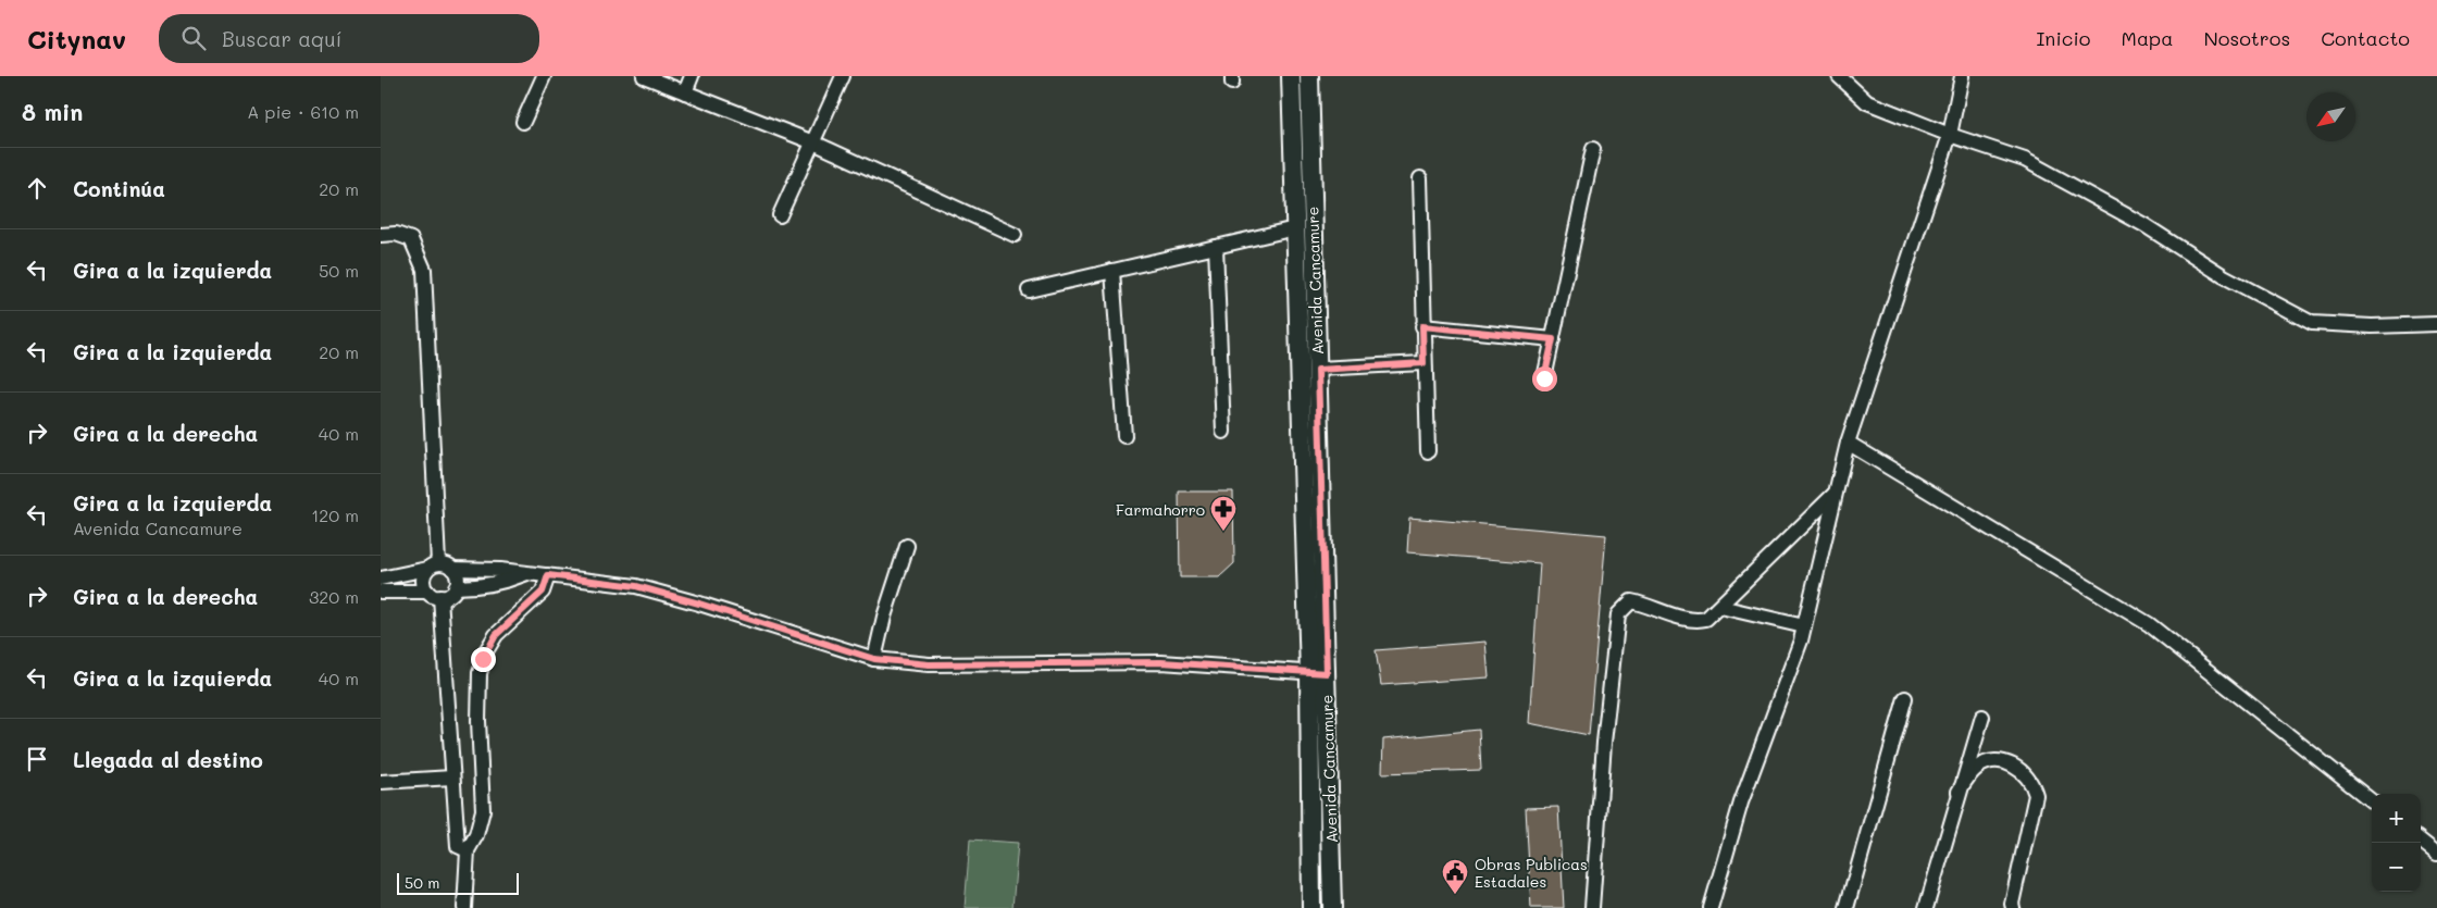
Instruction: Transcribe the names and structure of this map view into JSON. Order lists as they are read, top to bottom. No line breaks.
{"streets":{"main road":["Avenida Cancamure"]},"places":{"pharmacy":["Farmahorro"],"public building":["Obras Publicas Estadales"]},"scale_bar":"50 m","north":"bottom left","page":{"header":"Citynav","search":"Buscar aquí","nav":["Inicio","Mapa","Nosotros","Contacto"],"heading":["8 min","A pie · 610 m"],"list":[["Continúa","20 m"],["Gira a la izquierda","50 m"],["Gira a la izquierda","20 m"],["Gira a la derecha","40 m"],["Gira a la izquierda","Avenida Cancamure","120 m"],["Gira a la derecha","320 m"],["Gira a la izquierda","40 m"],"Llegada al destino"],"map_buttons":["+","−"],"scale":"50 m"}}
